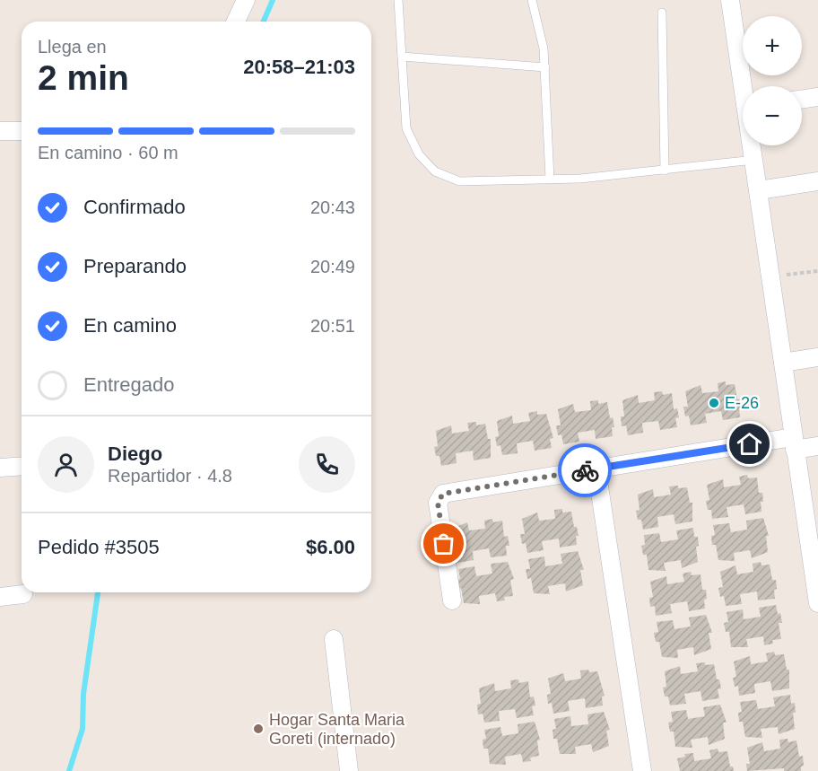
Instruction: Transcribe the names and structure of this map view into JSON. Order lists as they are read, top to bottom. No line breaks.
{"places":["E-26","Hogar Santa Maria Goreti (internado)"],"page":{"map_buttons":["+","−"],"heading":["2 min","Llega en","20:58–21:03"],"panel":["Diego","Repartidor · 4.8","Pedido #3505","$6.00"],"bar":"En camino · 60 m","list":[["Confirmado","20:43"],["Preparando","20:49"],["En camino","20:51"],"Entregado"]}}
